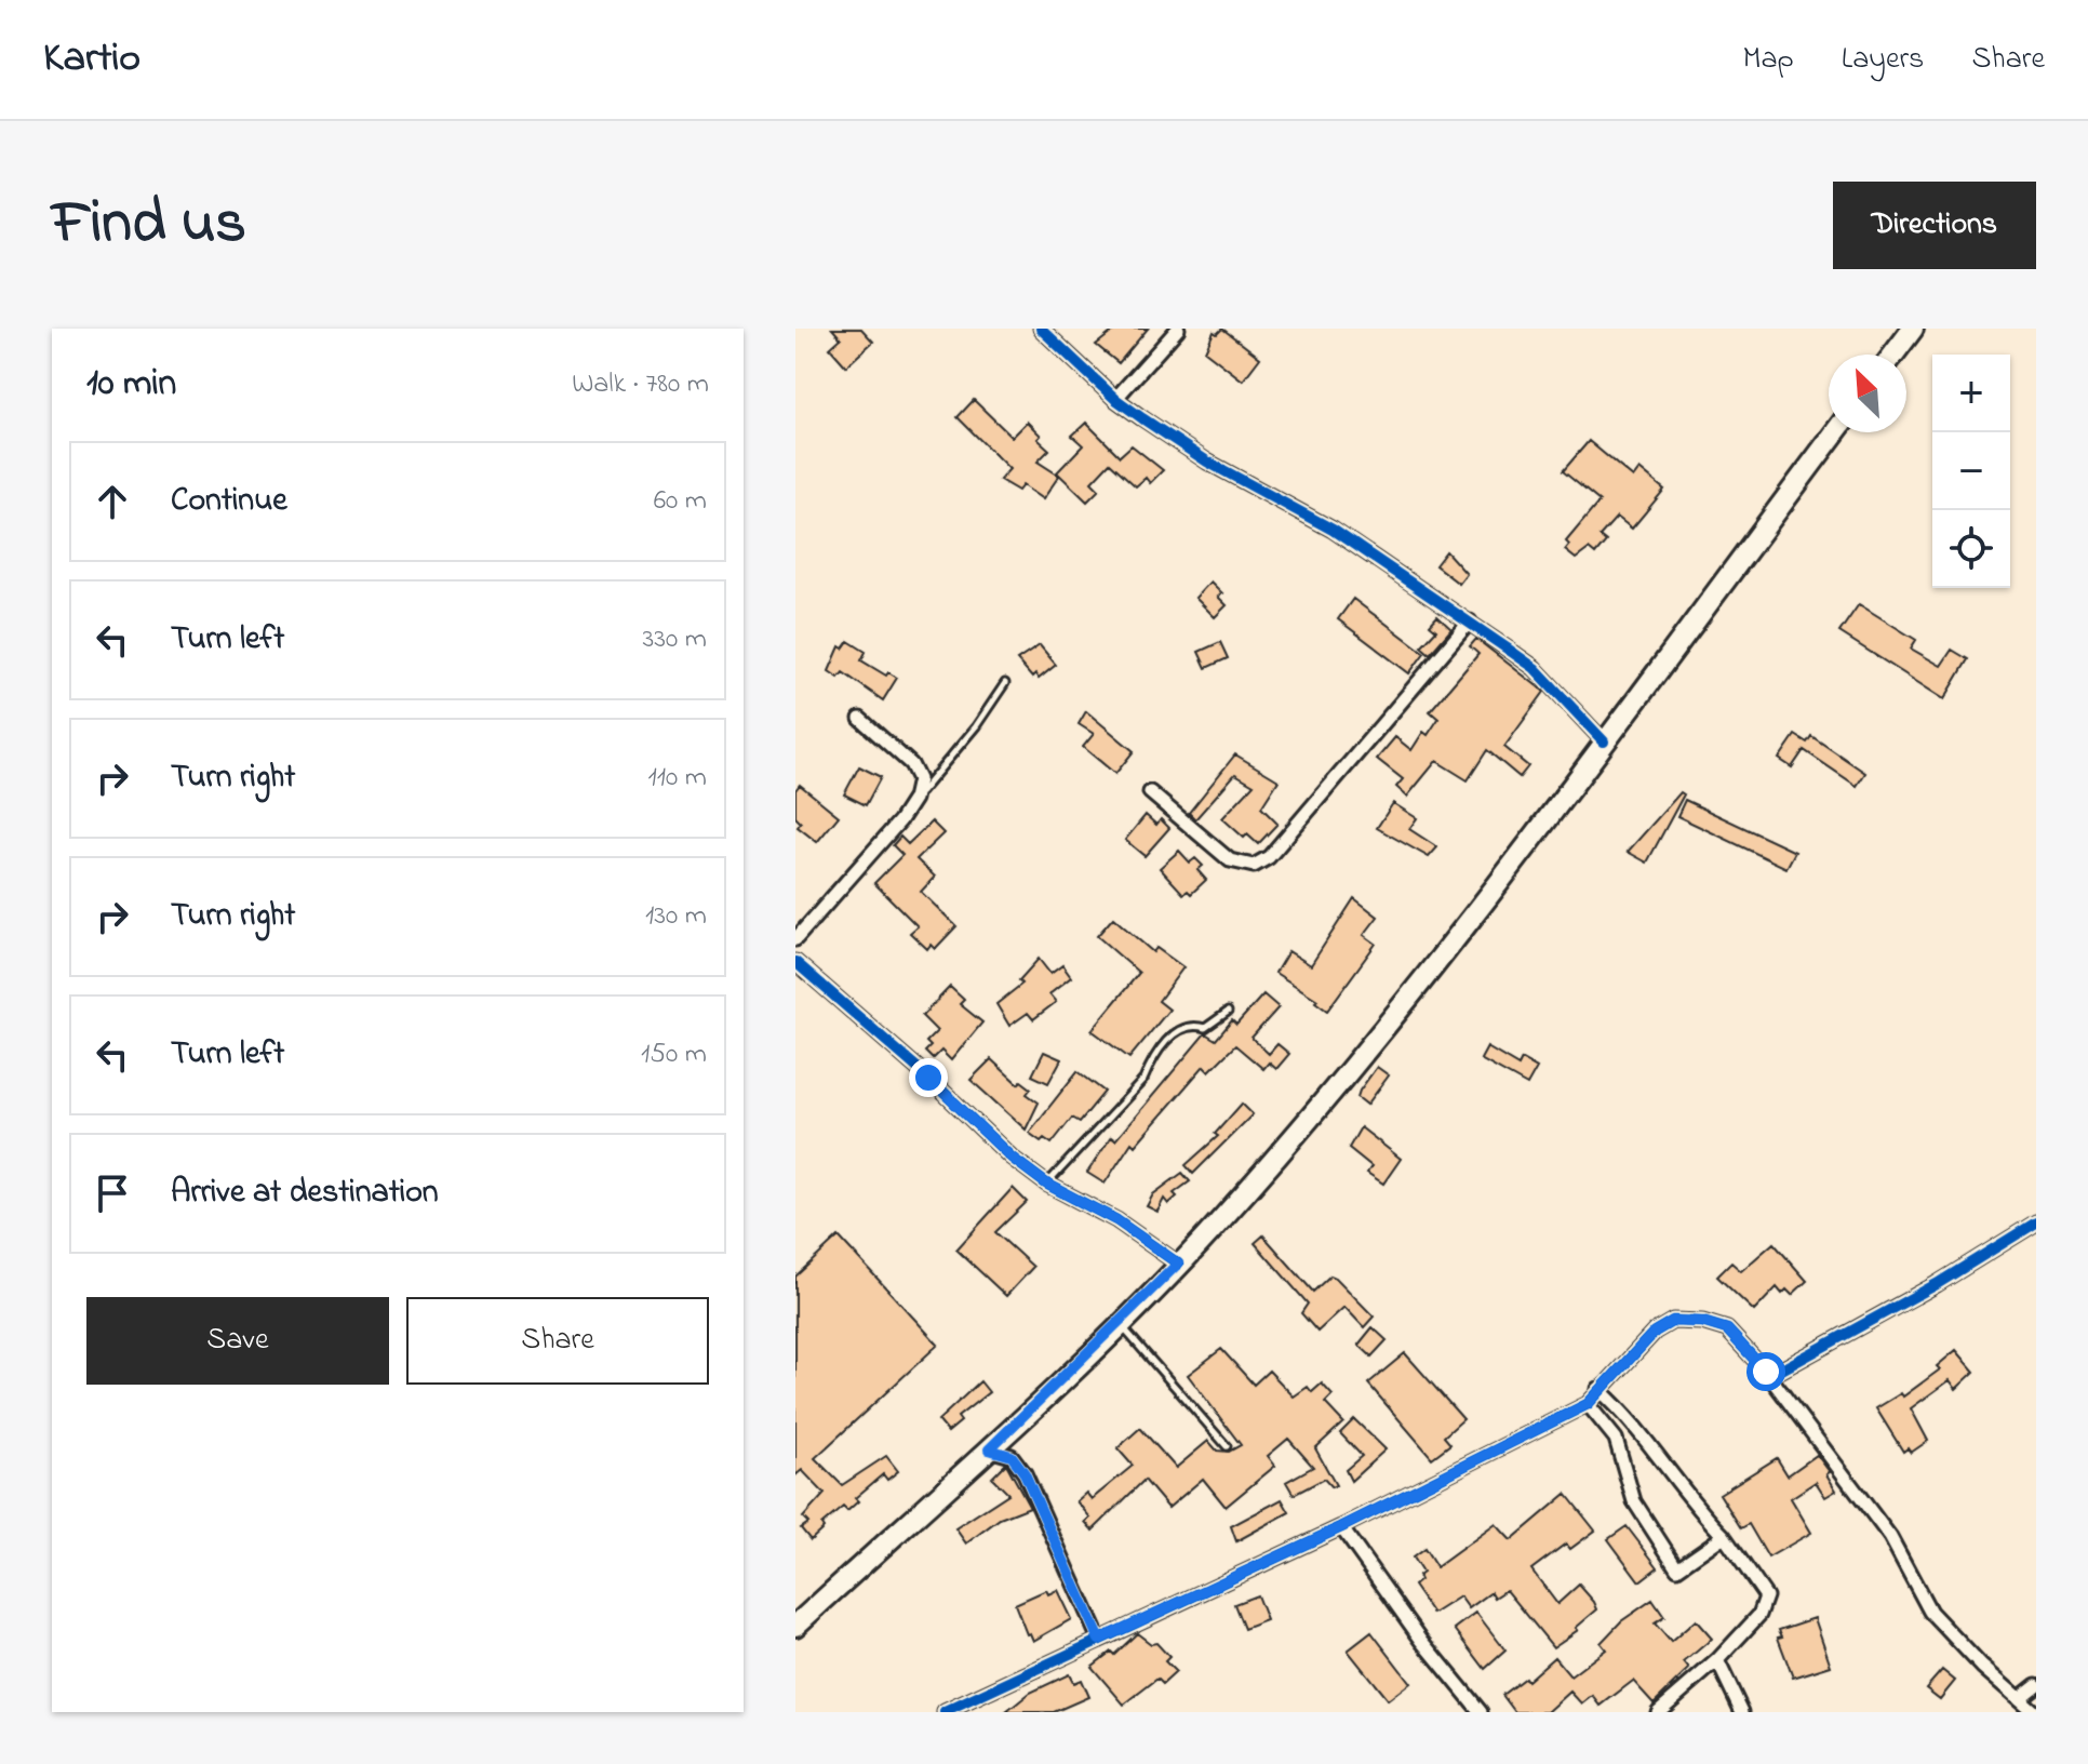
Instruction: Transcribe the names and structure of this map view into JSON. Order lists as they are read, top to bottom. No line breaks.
{"north":"top left","page":{"header":"Kartio","nav":["Map","Layers","Share"],"title":"Find us","buttons":["Directions",["Save","Share"]],"heading":["10 min","Walk · 780 m"],"map_buttons":["+","−"],"list":[["Continue","60 m"],["Turn left","330 m"],["Turn right","110 m"],["Turn right","130 m"],["Turn left","150 m"],"Arrive at destination"]}}
